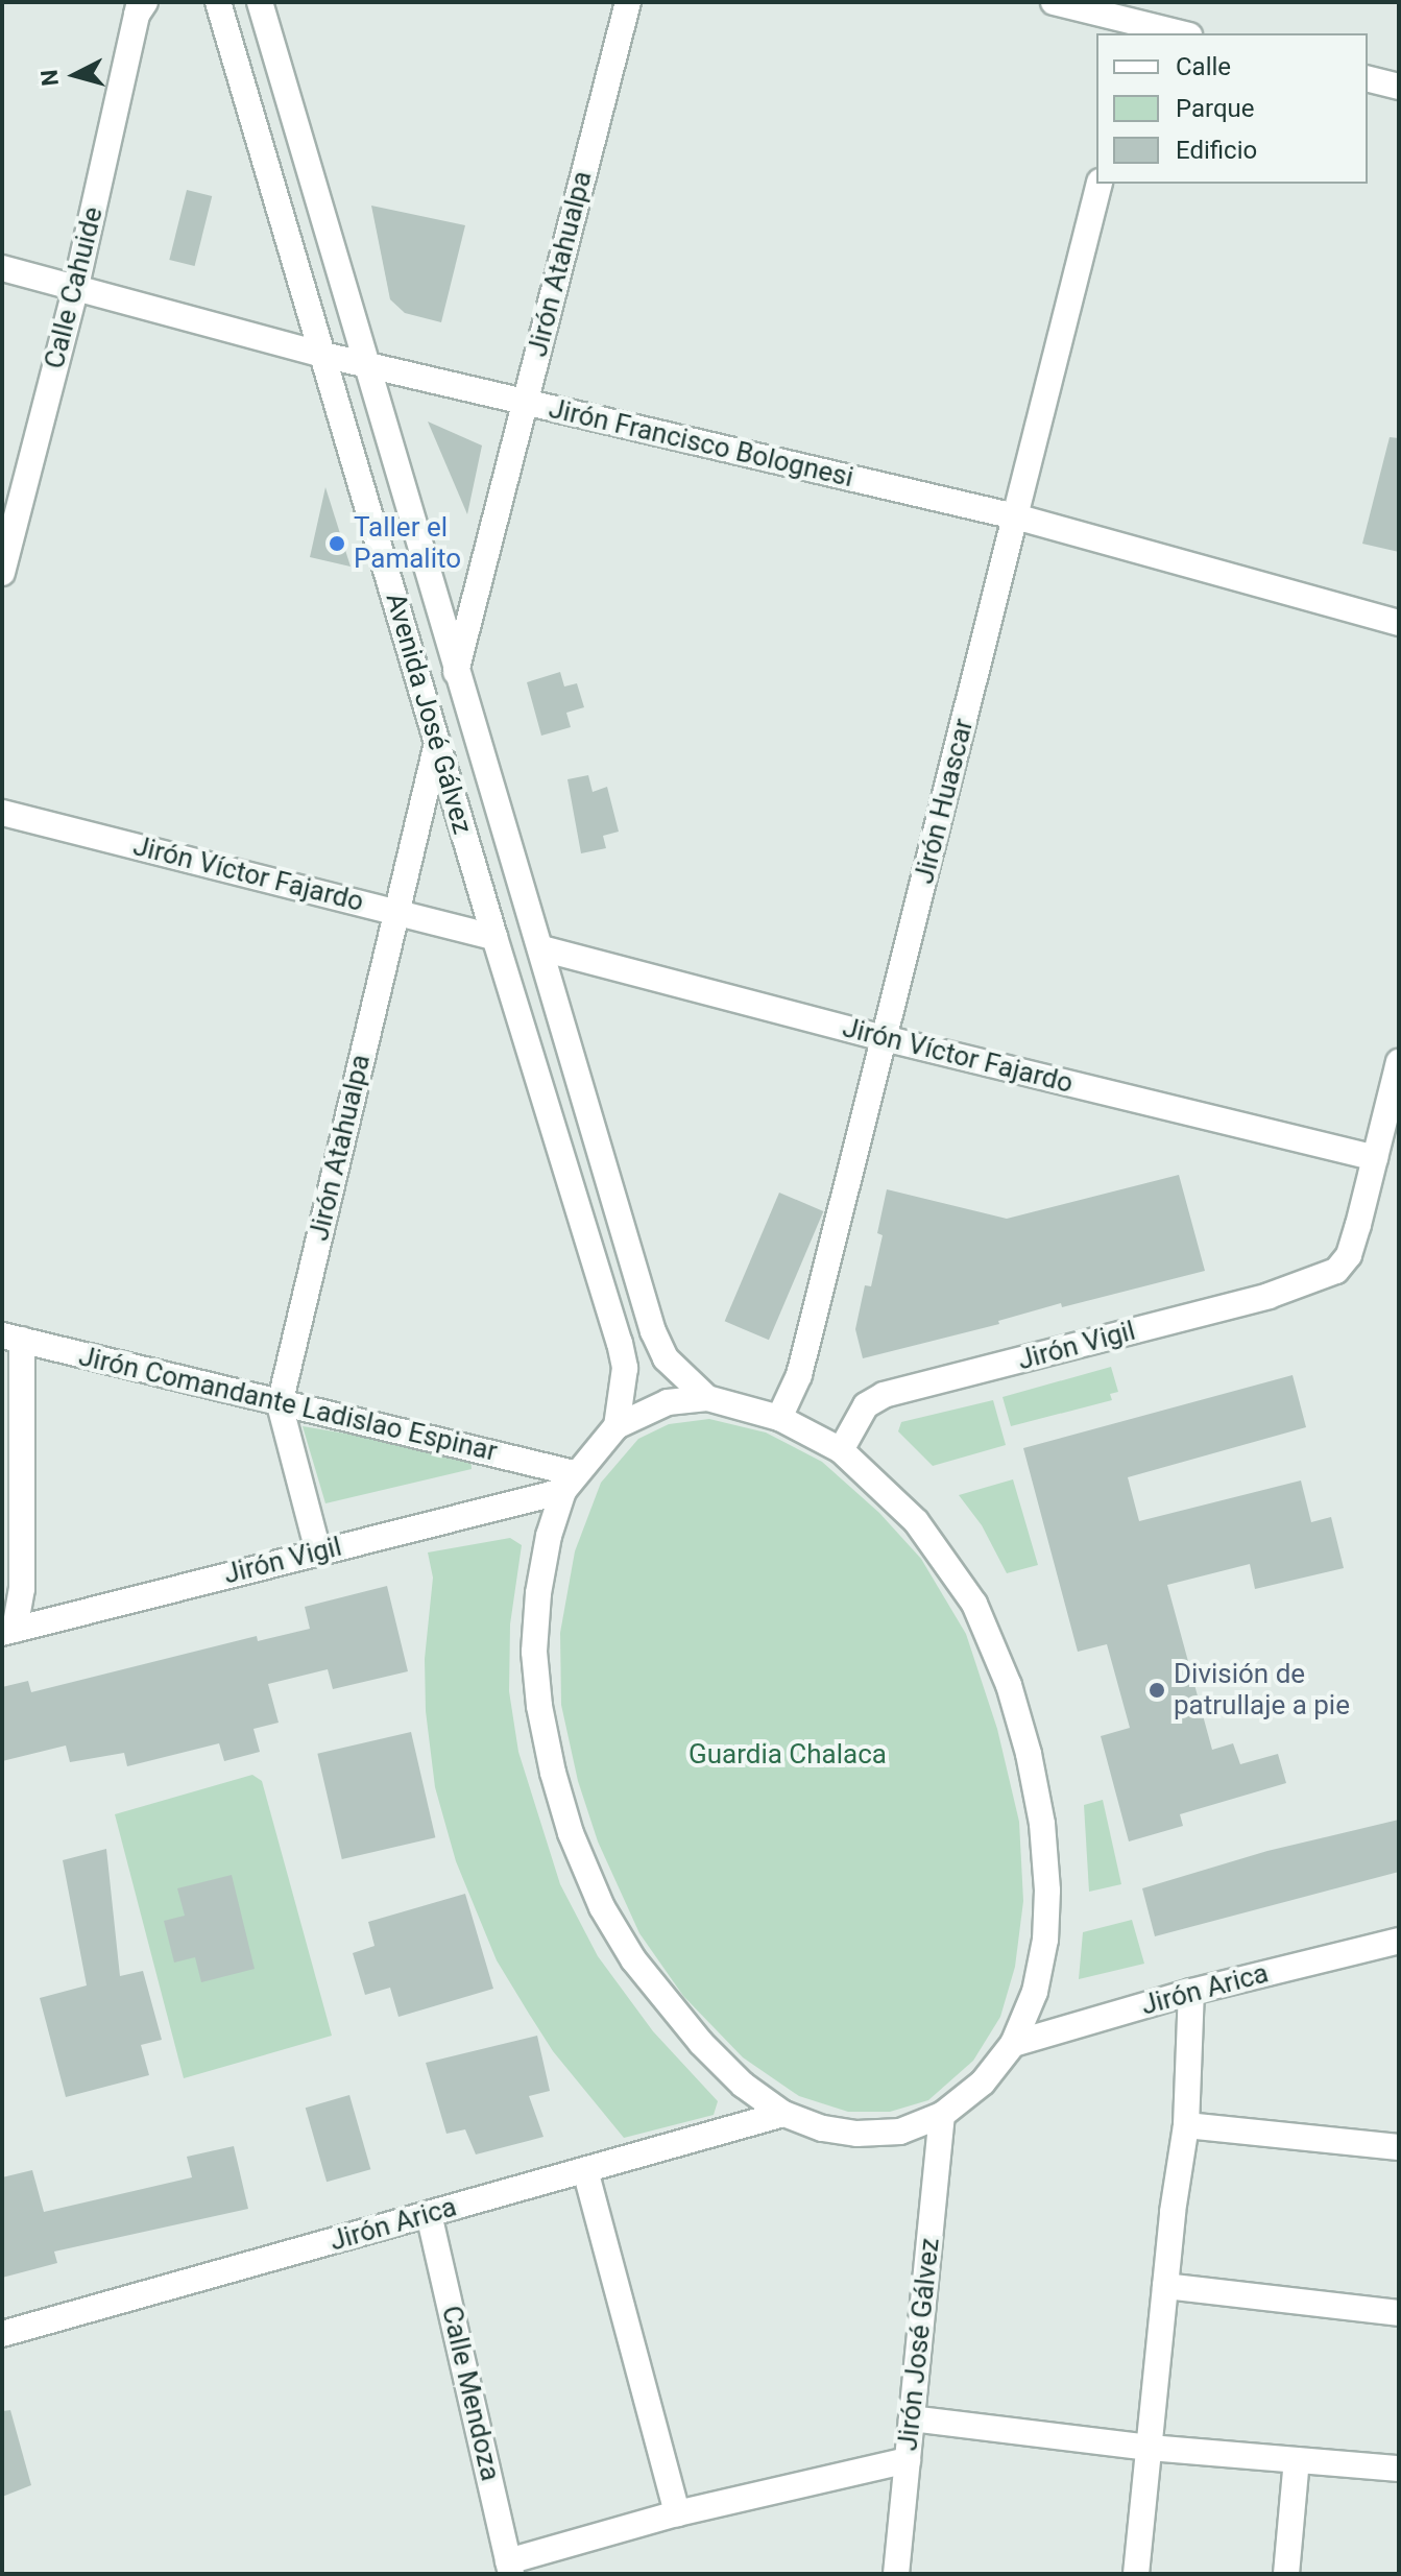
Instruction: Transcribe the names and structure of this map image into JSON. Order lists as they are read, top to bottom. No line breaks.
{"streets":{"street":["Jirón Atahualpa","Calle Cahuide","Jirón Francisco Bolognesi","Avenida José Gálvez","Jirón Huascar","Jirón Víctor Fajardo","Jirón Vigil","Jirón Comandante Ladislao Espinar","Jirón Arica","Jirón José Gálvez","Calle Mendoza"]},"crossings":[["Jirón Atahualpa","Jirón Francisco Bolognesi"],["Jirón Atahualpa","Avenida José Gálvez"],["Jirón Atahualpa","Jirón Víctor Fajardo"],["Jirón Atahualpa","Jirón Vigil"],["Jirón Atahualpa","Jirón Comandante Ladislao Espinar"],["Calle Cahuide","Jirón Francisco Bolognesi"],["Jirón Francisco Bolognesi","Avenida José Gálvez"],["Jirón Francisco Bolognesi","Jirón Huascar"],["Avenida José Gálvez","Jirón Víctor Fajardo"],["Jirón Huascar","Jirón Víctor Fajardo"],["Jirón Víctor Fajardo","Jirón Vigil"],["Jirón Vigil","Jirón Comandante Ladislao Espinar"],["Jirón Arica","Calle Mendoza"]],"parks":["Guardia Chalaca"],"places":["Taller el Pamalito","División de patrullaje a pie"],"legend":["Calle","Parque","Edificio"],"north":"left"}
